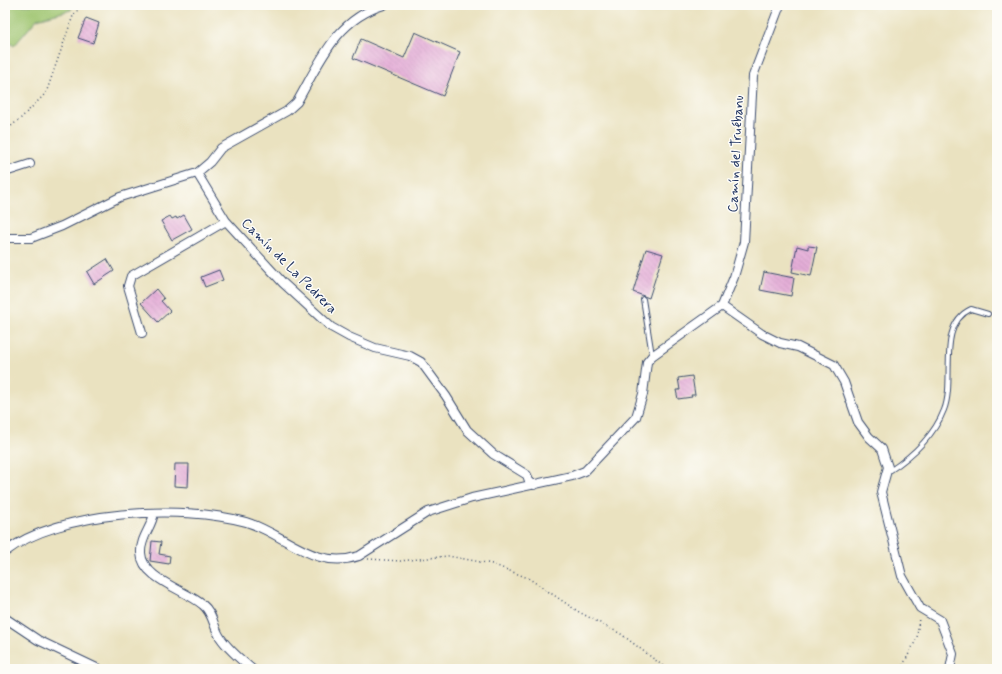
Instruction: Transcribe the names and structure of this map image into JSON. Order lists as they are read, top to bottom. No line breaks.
{"streets":{"street":["Camín del Truébanu","Camín de La Pedrera"]}}
